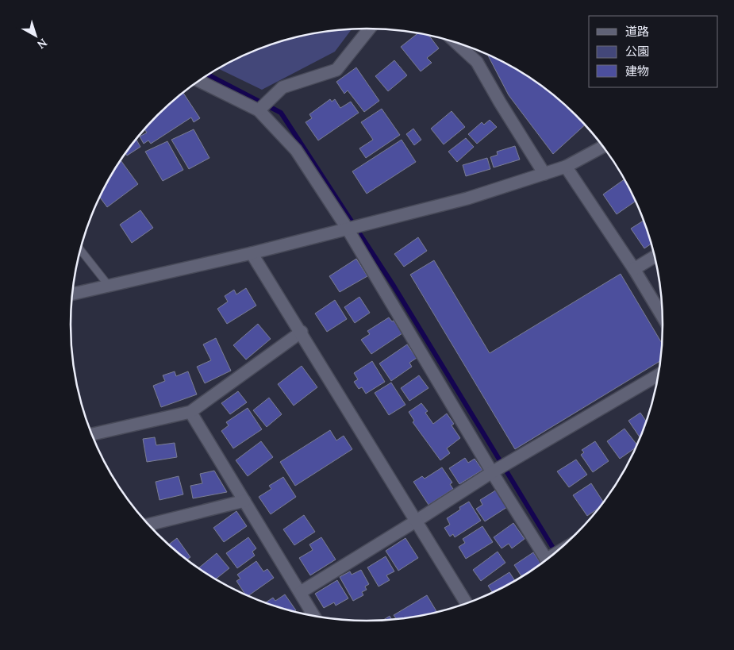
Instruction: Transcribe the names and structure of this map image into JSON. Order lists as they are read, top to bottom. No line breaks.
{"legend":["道路","公園","建物"],"north":"bottom right"}
